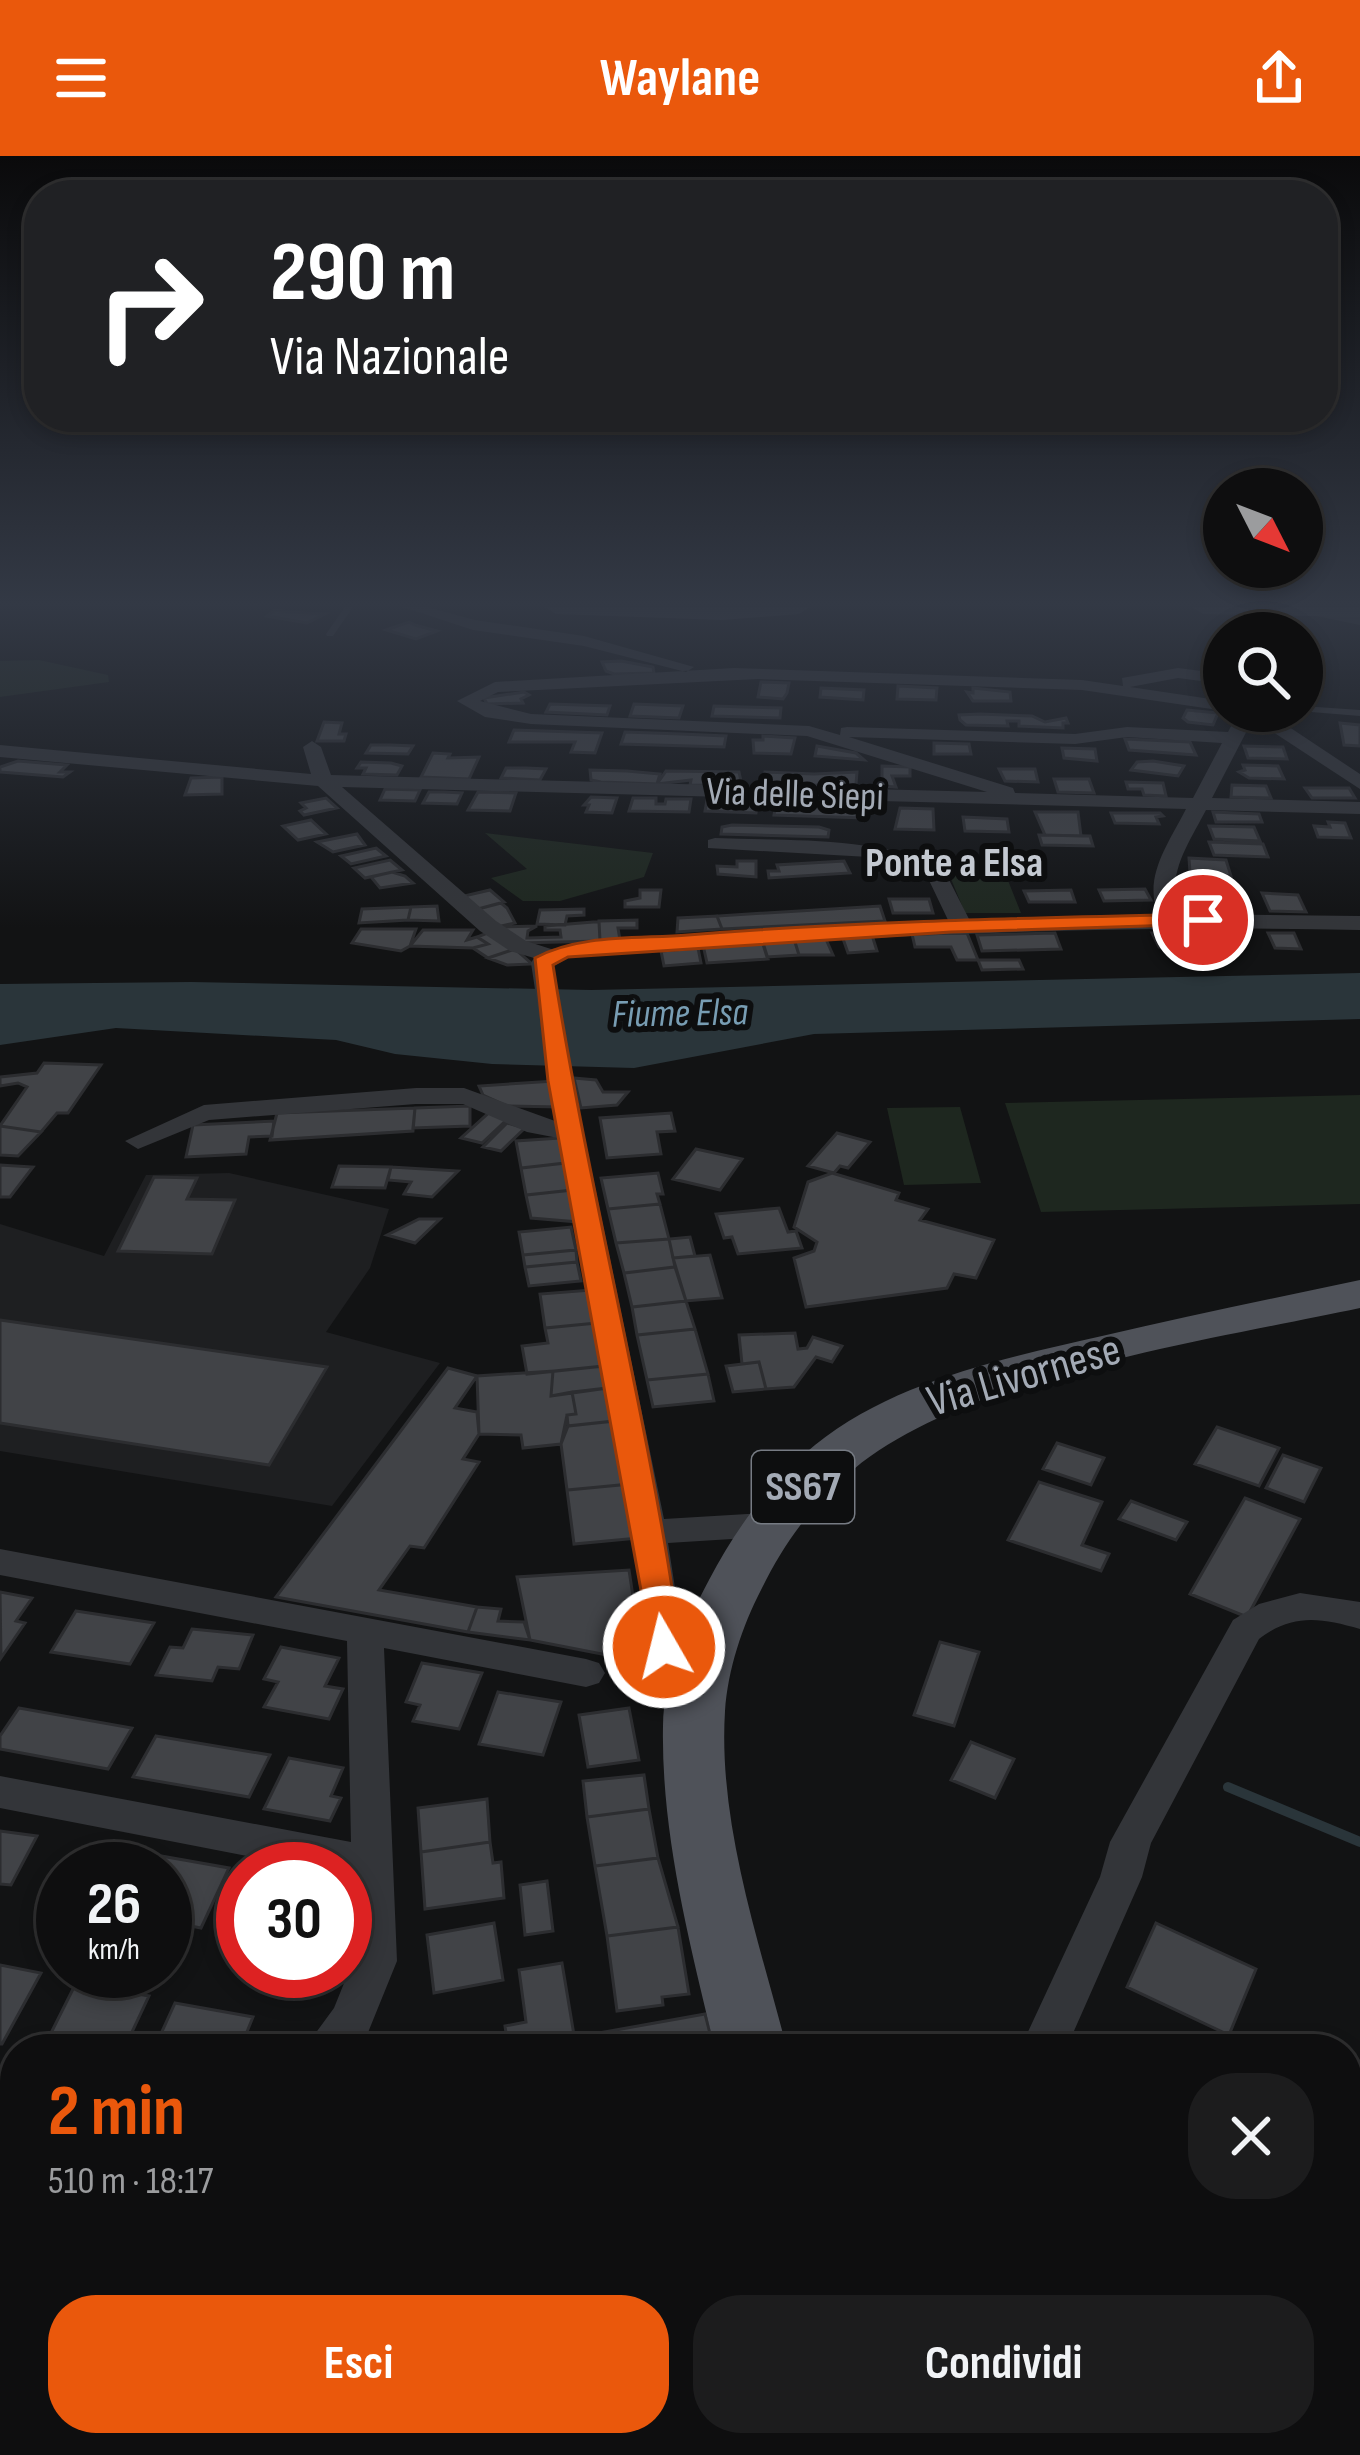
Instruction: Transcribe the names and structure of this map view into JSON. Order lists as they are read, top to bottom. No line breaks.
{"streets":{"main road":["Via Livornese","SS67"],"street":["Via delle Siepi"]},"districts":["Ponte a Elsa"],"water":["Fiume Elsa"],"north":"bottom right","page":{"header":"Waylane","turn":["290 m","Via Nazionale"],"speed":"26 km/h","limit":"30","heading":["2 min","510 m · 18:17"],"buttons":["Esci","Condividi"]}}
